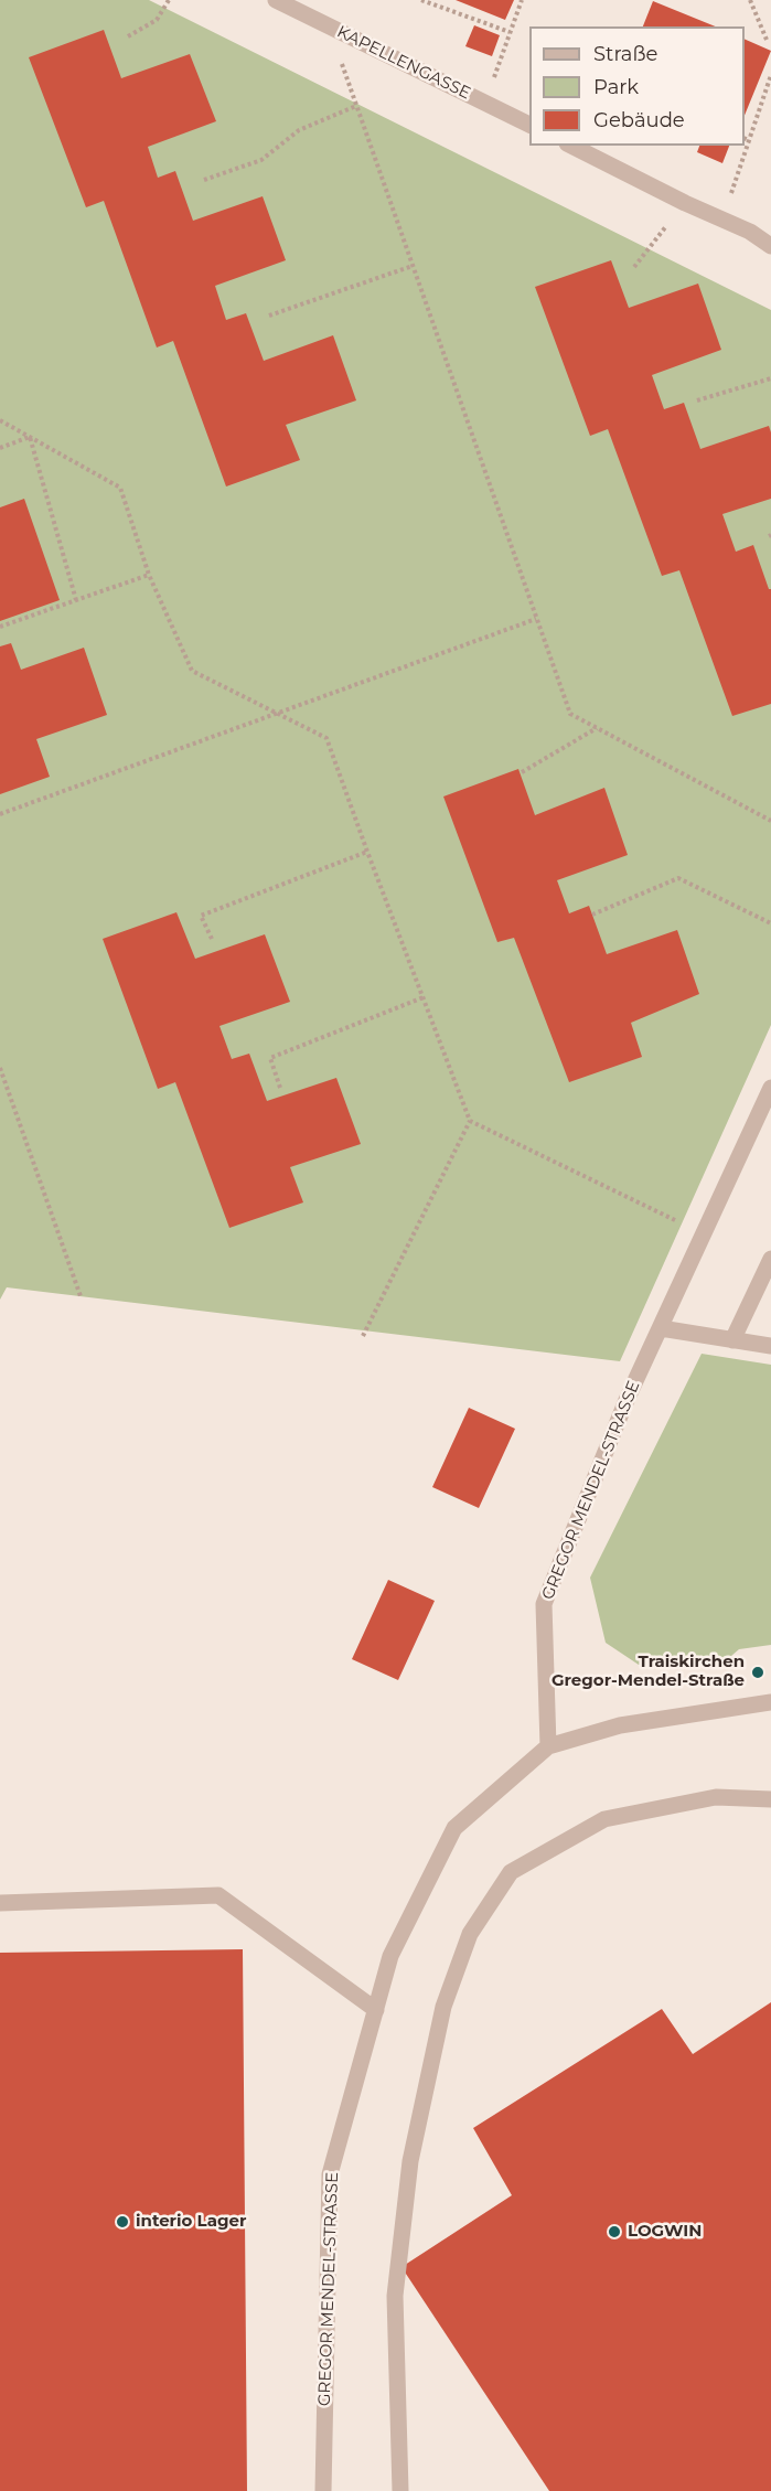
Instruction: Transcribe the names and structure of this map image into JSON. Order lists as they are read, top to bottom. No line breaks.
{"streets":{"street":["KAPELLENGASSE","GREGOR MENDEL-STRASSE"]},"places":["Traiskirchen Gregor-Mendel-Straße","interio Lager","LOGWIN"],"legend":["Straße","Park","Gebäude"]}
